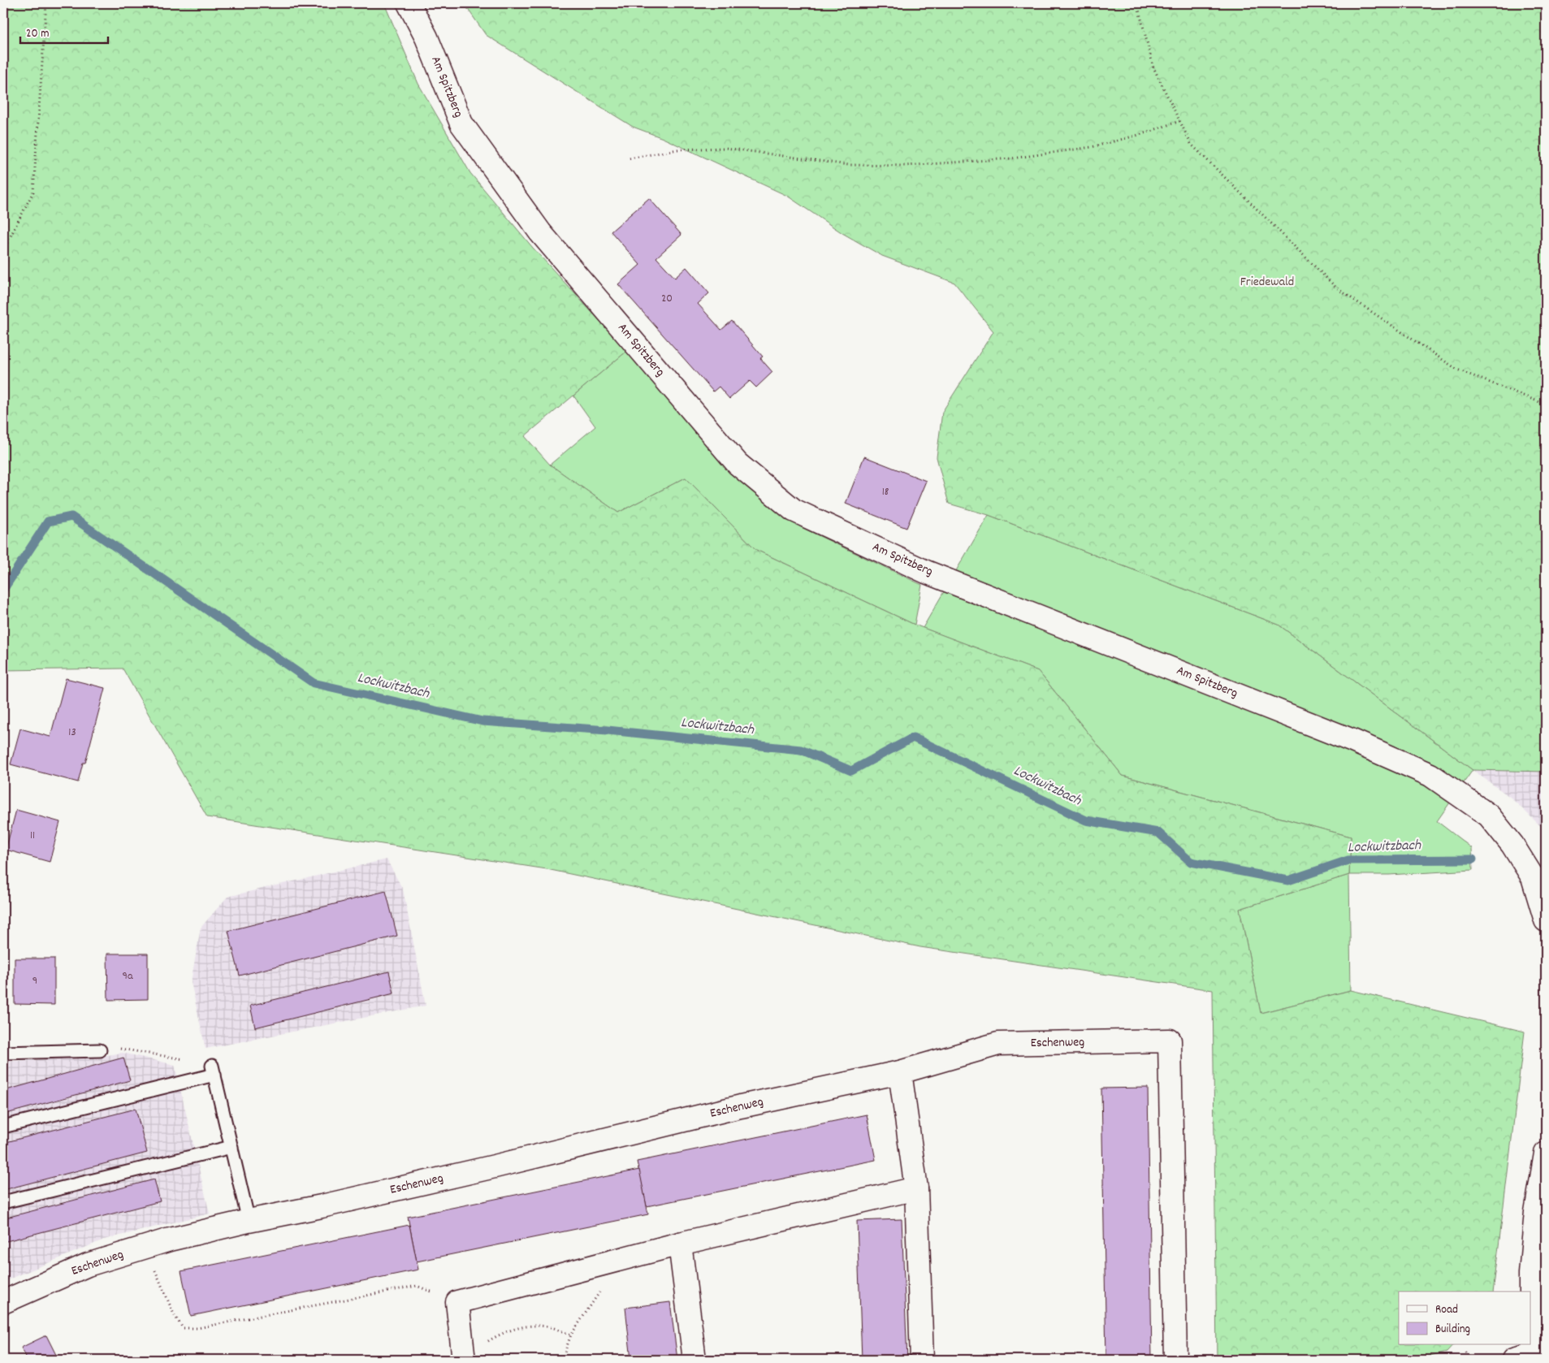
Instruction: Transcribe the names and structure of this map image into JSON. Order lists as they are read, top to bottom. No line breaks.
{"streets":{"street":["Am Spitzberg","Eschenweg"]},"water":["Lockwitzbach"],"parks":["Friedewald"],"house_numbers":["20","18","13","11","9a","9"],"legend":["Road","Building"],"scale_bar":"20 m"}
